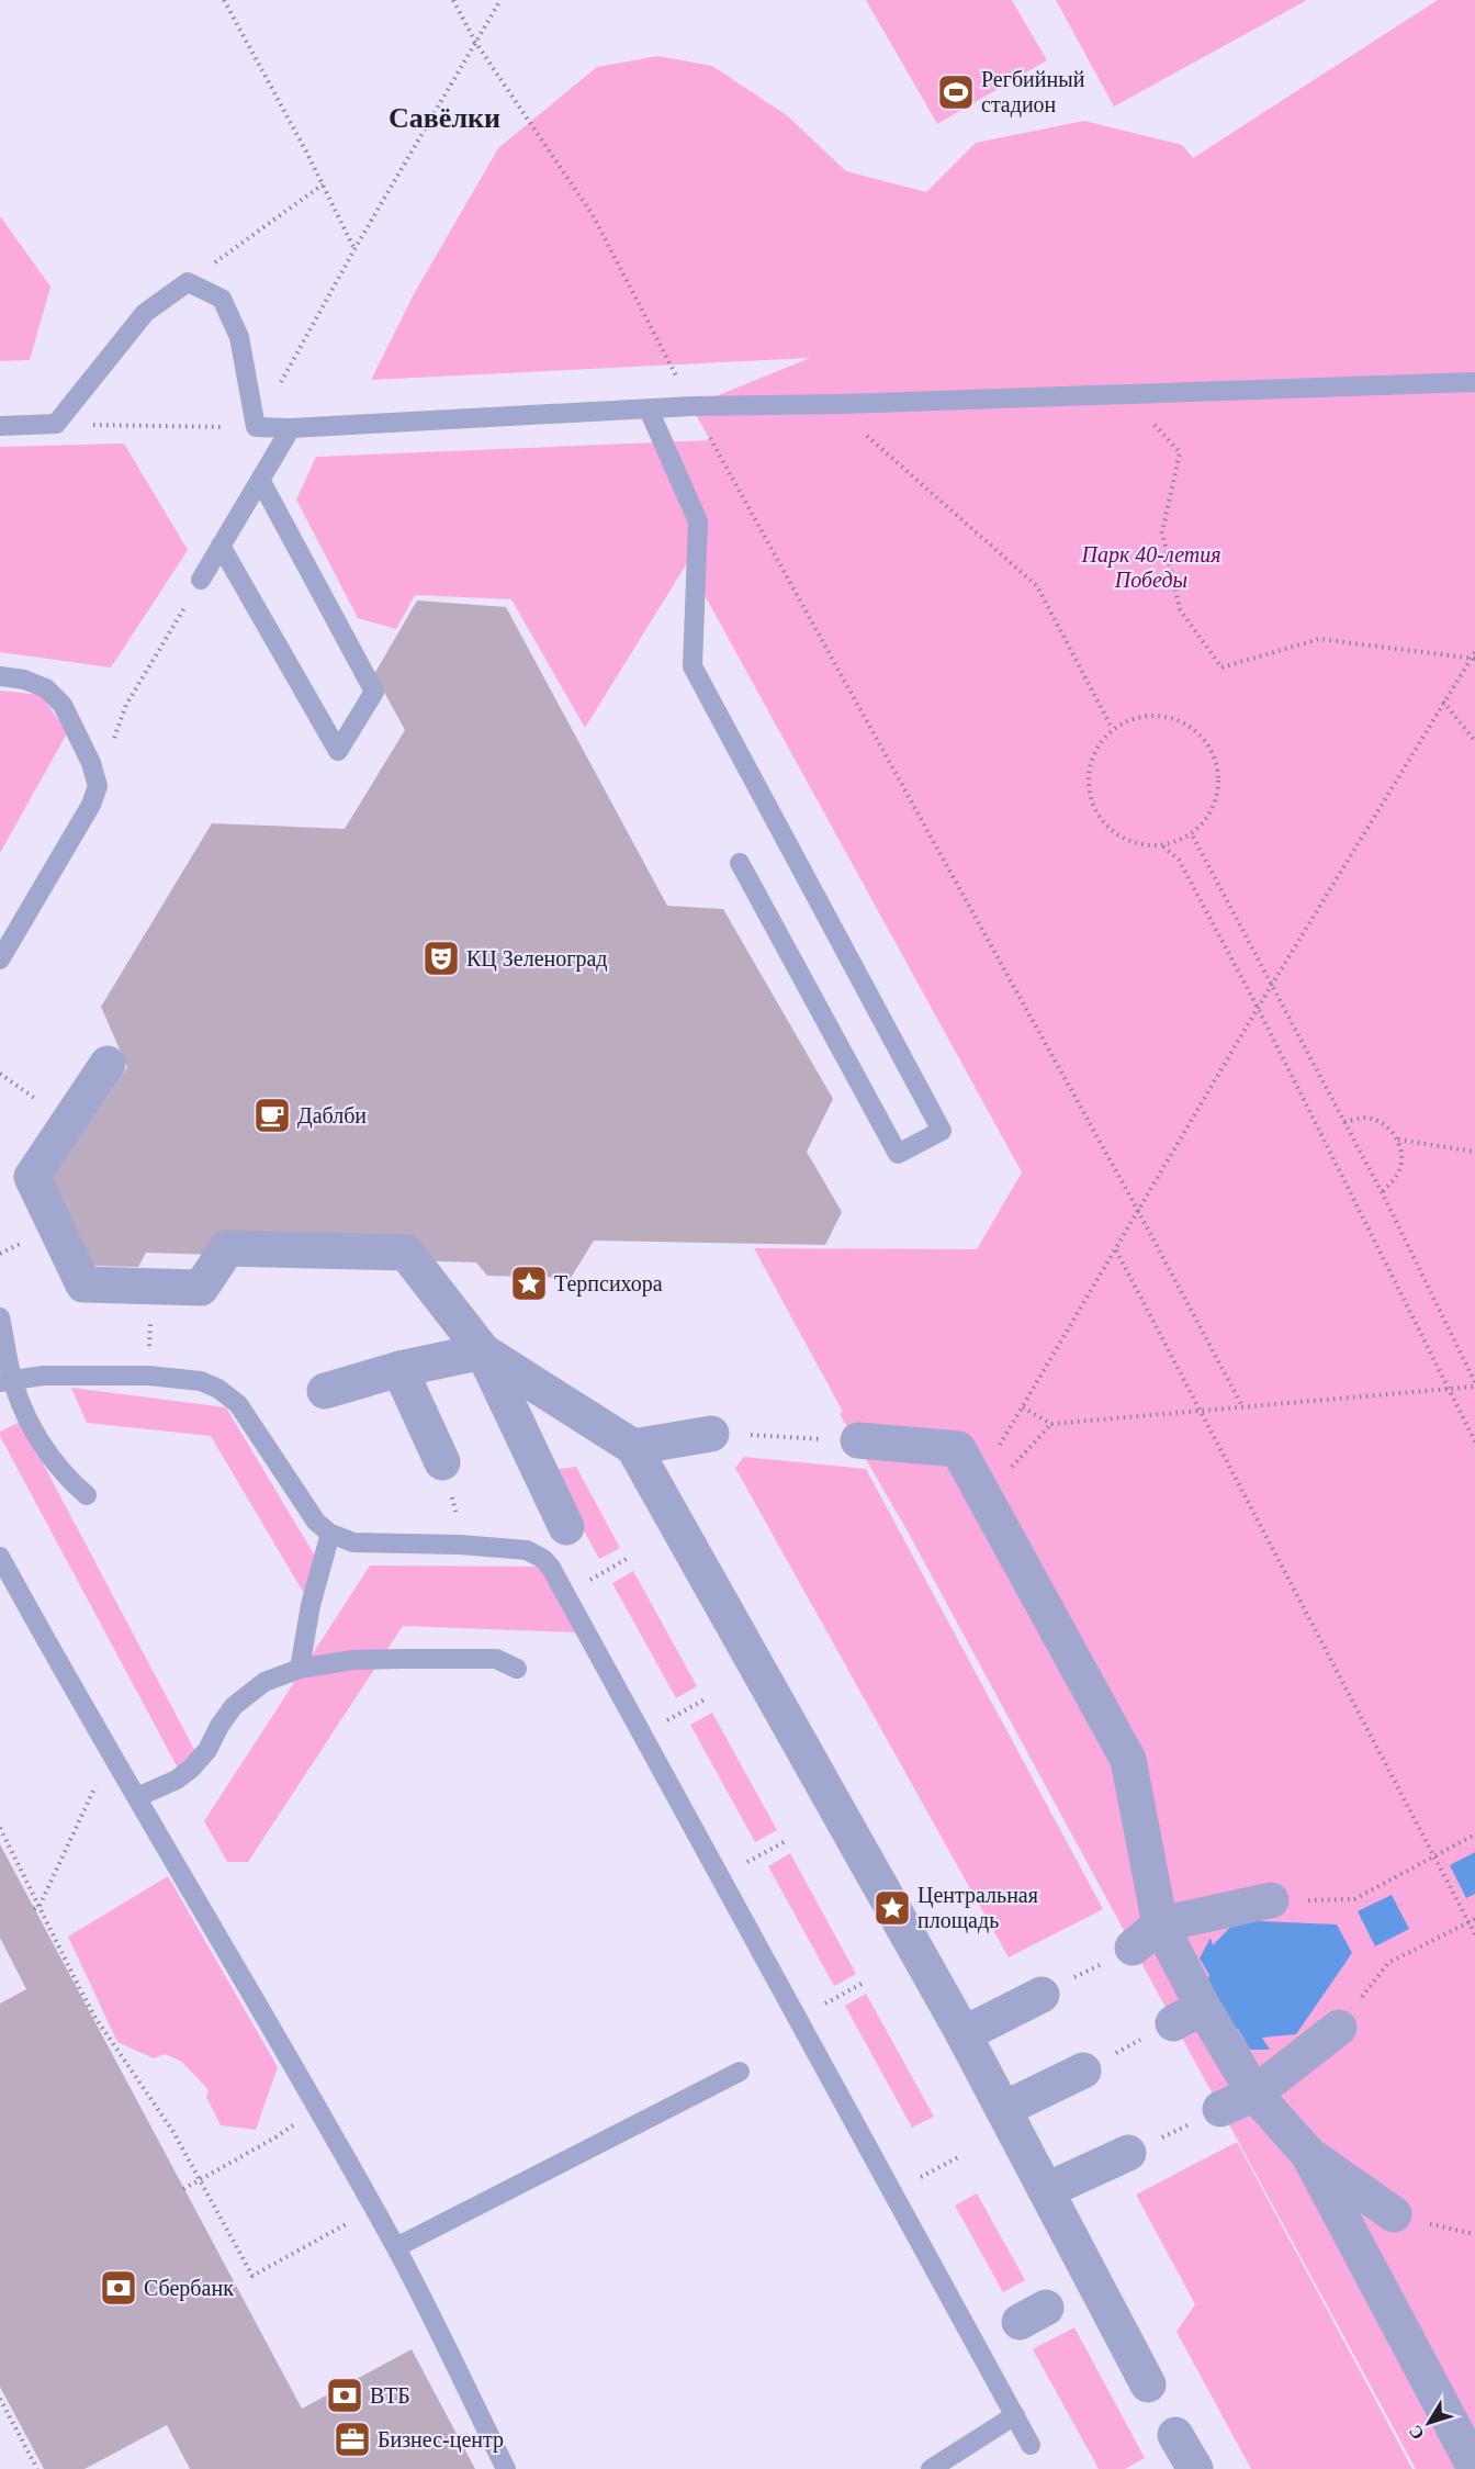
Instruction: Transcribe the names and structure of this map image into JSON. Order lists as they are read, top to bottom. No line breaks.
{"districts":["Савёлки"],"parks":["Парк 40-летия Победы"],"places":{"sports":["Регбийный стадион"],"theatre":["КЦ Зеленоград"],"cafe":["Даблби"],"place":["Терпсихора","Центральная площадь"],"bank":["Сбербанк","ВТБ"],"office":["Бизнес-центр"]},"north":"bottom left"}
